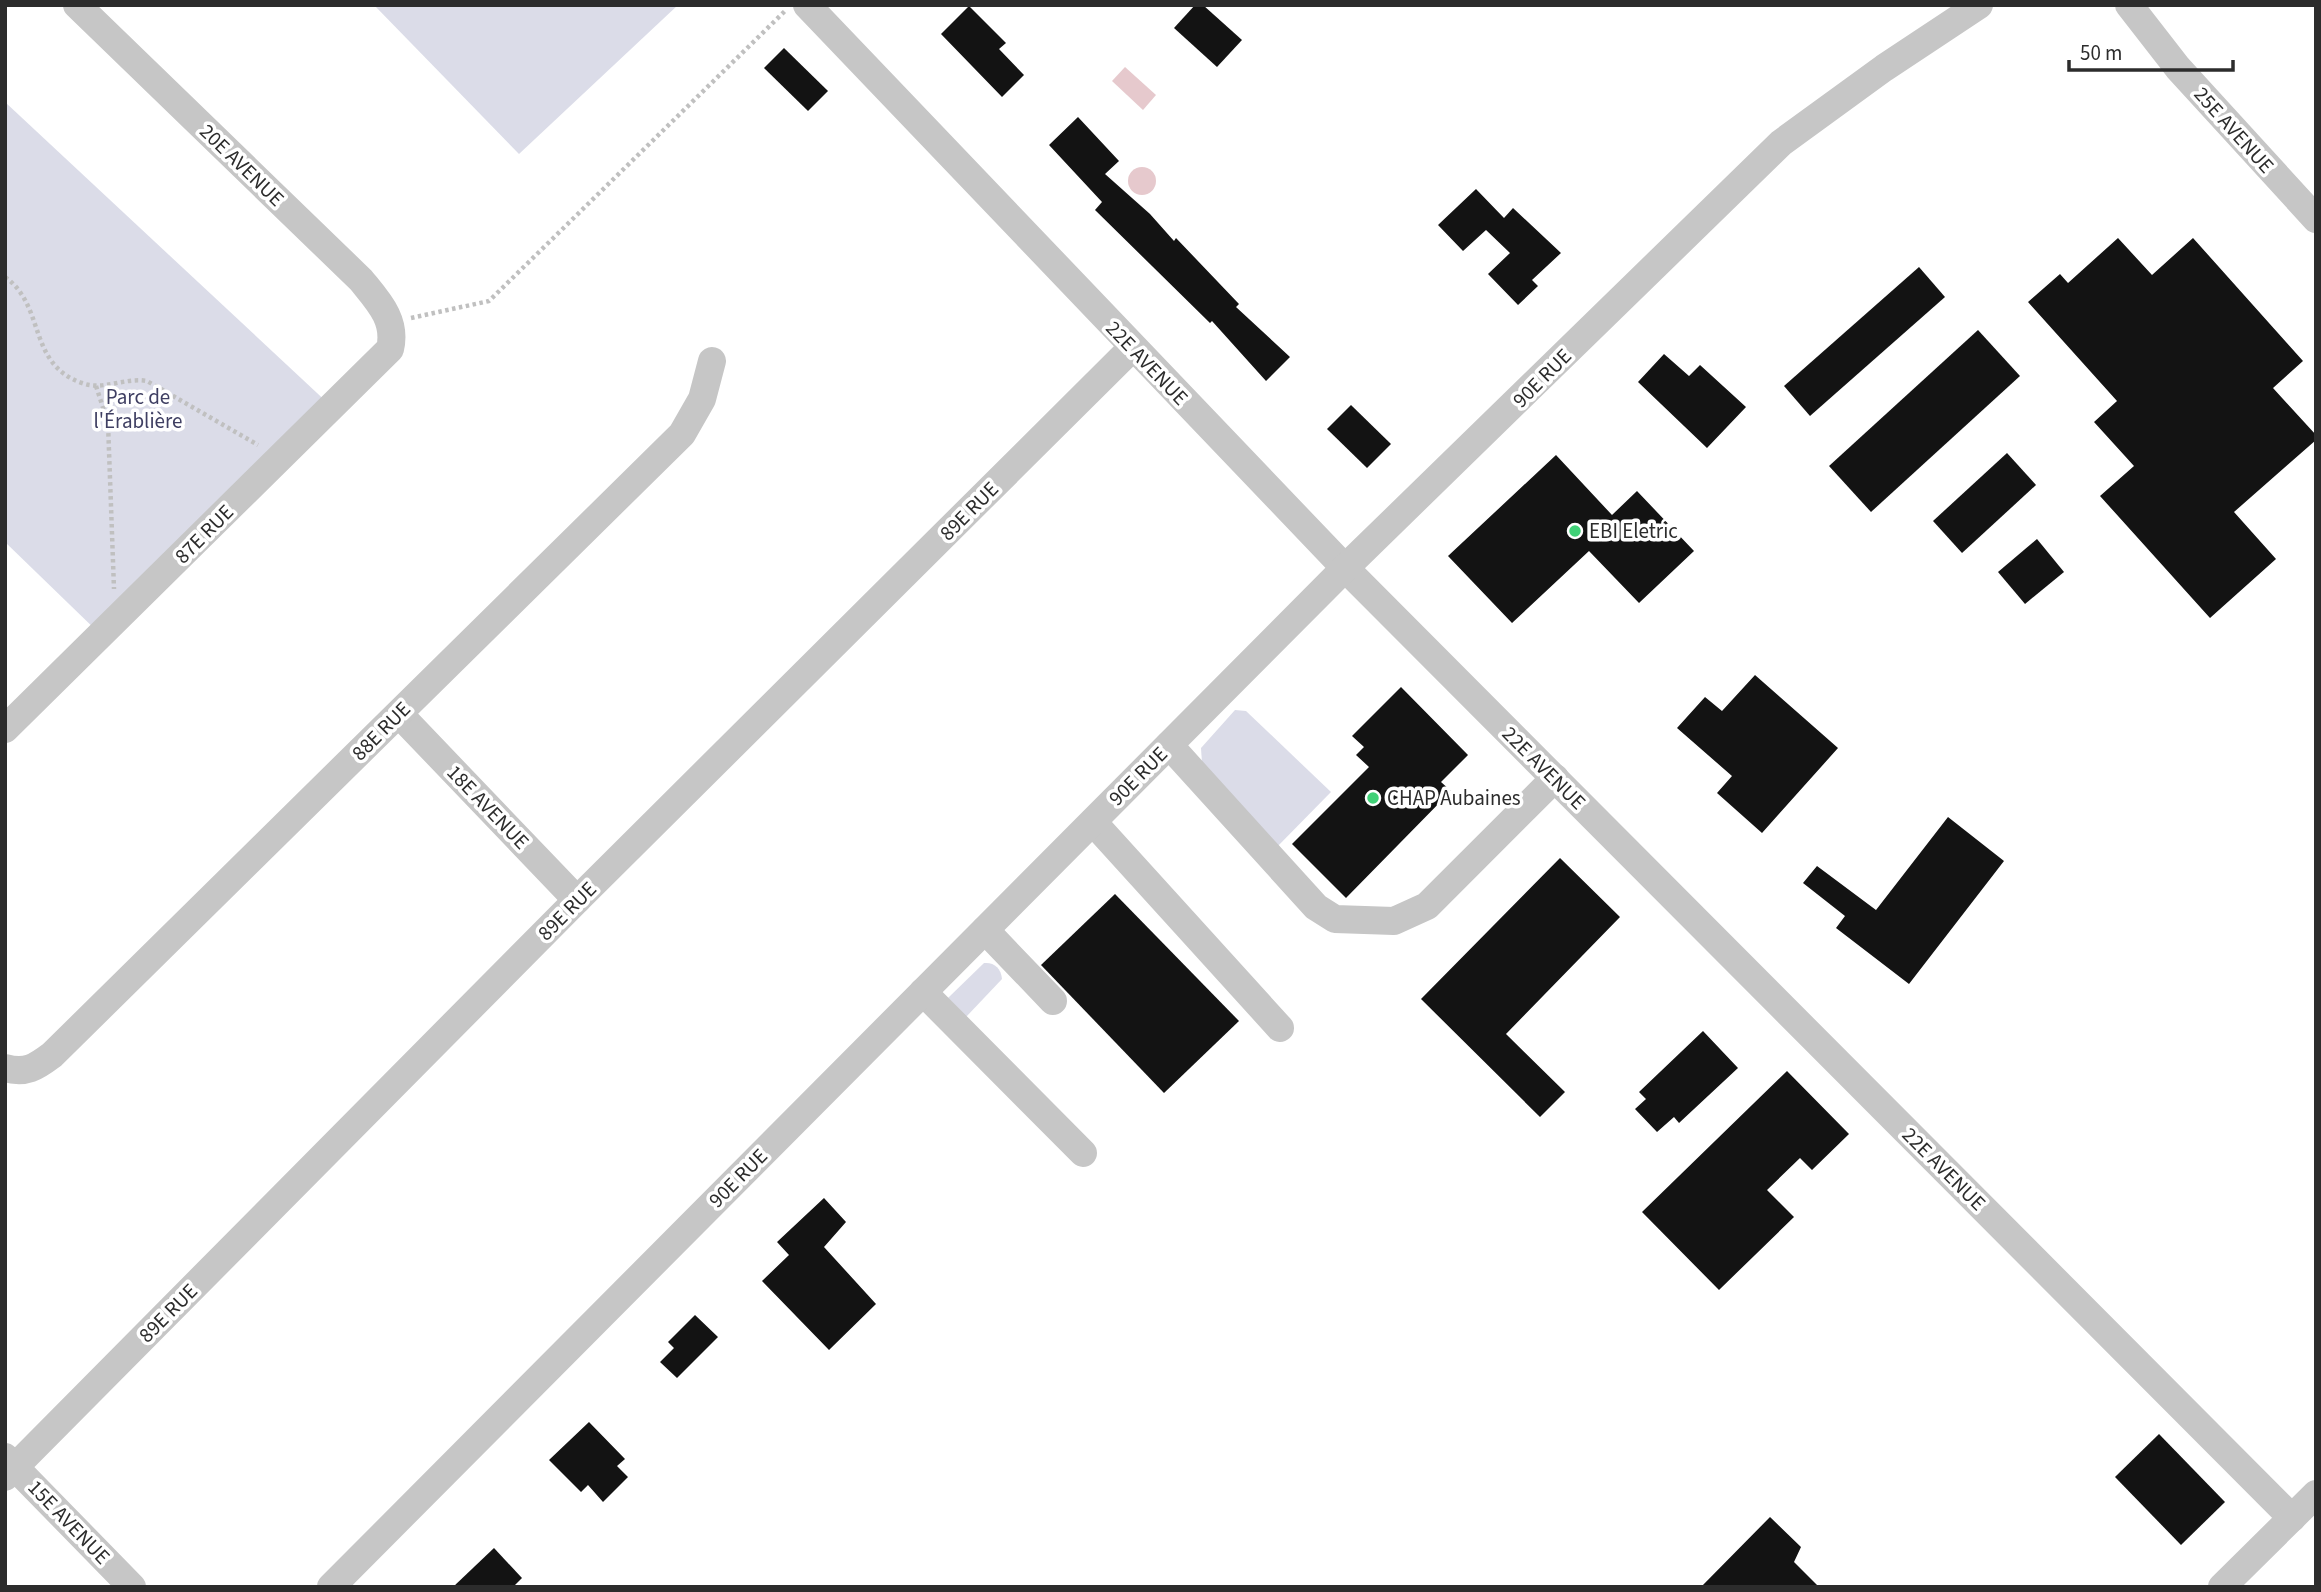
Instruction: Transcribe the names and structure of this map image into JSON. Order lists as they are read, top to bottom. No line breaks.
{"streets":{"street":["25E AVENUE","20E AVENUE","22E AVENUE","90E RUE","89E RUE","87E RUE","88E RUE","18E AVENUE","15E AVENUE"]},"crossings":[["20E AVENUE","87E RUE"],["22E AVENUE","90E RUE"],["22E AVENUE","89E RUE"],["89E RUE","18E AVENUE"],["89E RUE","15E AVENUE"],["88E RUE","18E AVENUE"]],"parks":["Parc de l'Érablière"],"places":["EBI Eletric","CHAP Aubaines"],"scale_bar":"50 m"}
